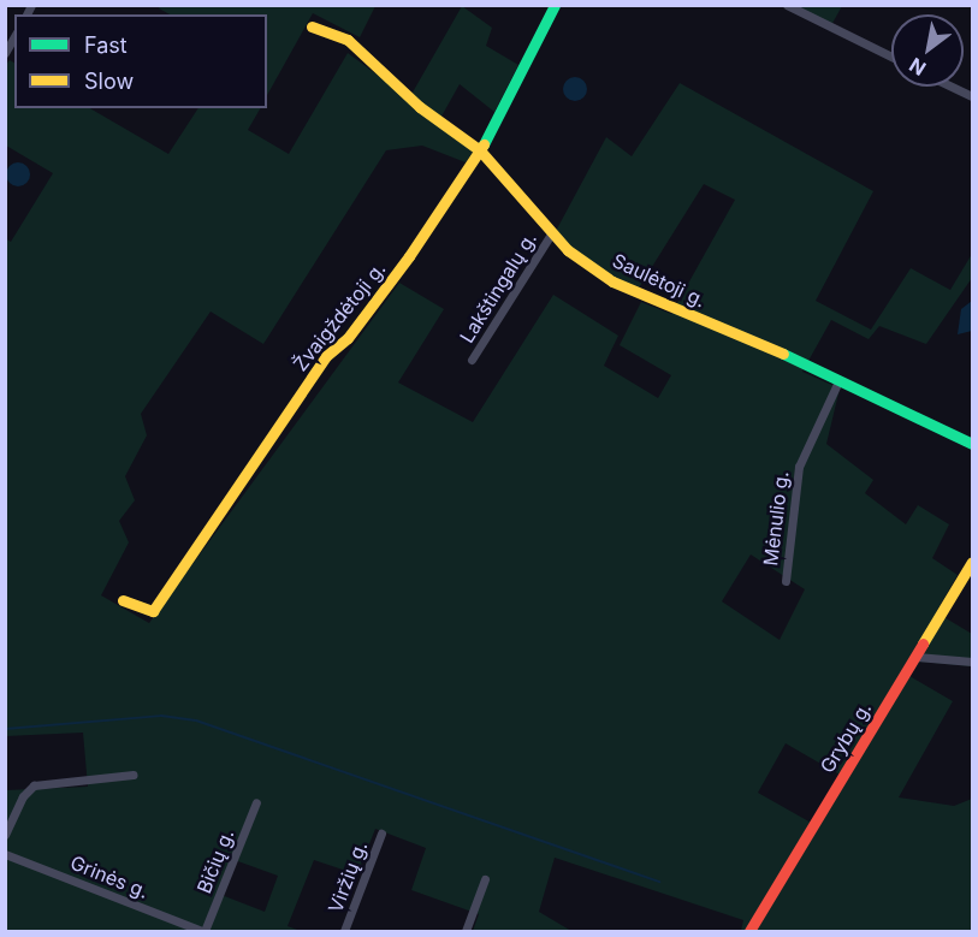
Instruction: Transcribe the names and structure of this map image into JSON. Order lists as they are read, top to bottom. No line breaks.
{"streets":{"street":["Saulėtoji g.","Lakštingalų g.","Žvaigždėtoji g.","Mėnulio g.","Grybų g.","Bičių g.","Grinės g.","Viržių g."]},"crossings":[["Saulėtoji g.","Lakštingalų g."],["Saulėtoji g.","Žvaigždėtoji g."],["Saulėtoji g.","Mėnulio g."],["Bičių g.","Grinės g."]],"legend":["Fast","Slow"],"north":"bottom left"}
